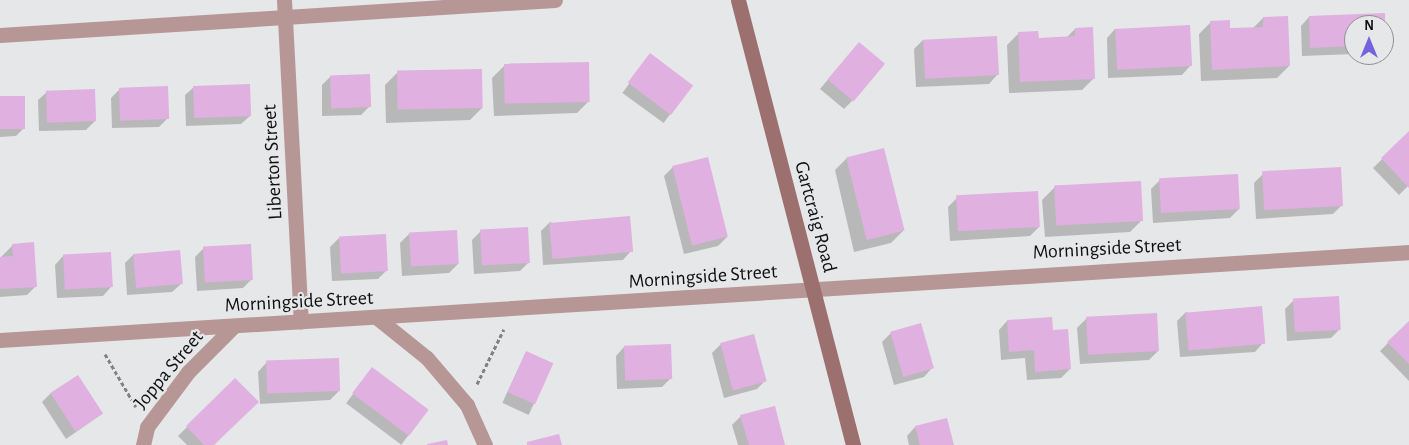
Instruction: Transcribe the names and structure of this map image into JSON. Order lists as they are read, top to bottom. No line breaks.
{"streets":{"street":["Liberton Street","Gartcraig Road","Morningside Street","Joppa Street"]},"crossings":[["Liberton Street","Morningside Street"],["Gartcraig Road","Morningside Street"],["Morningside Street","Joppa Street"]],"north":"top"}
